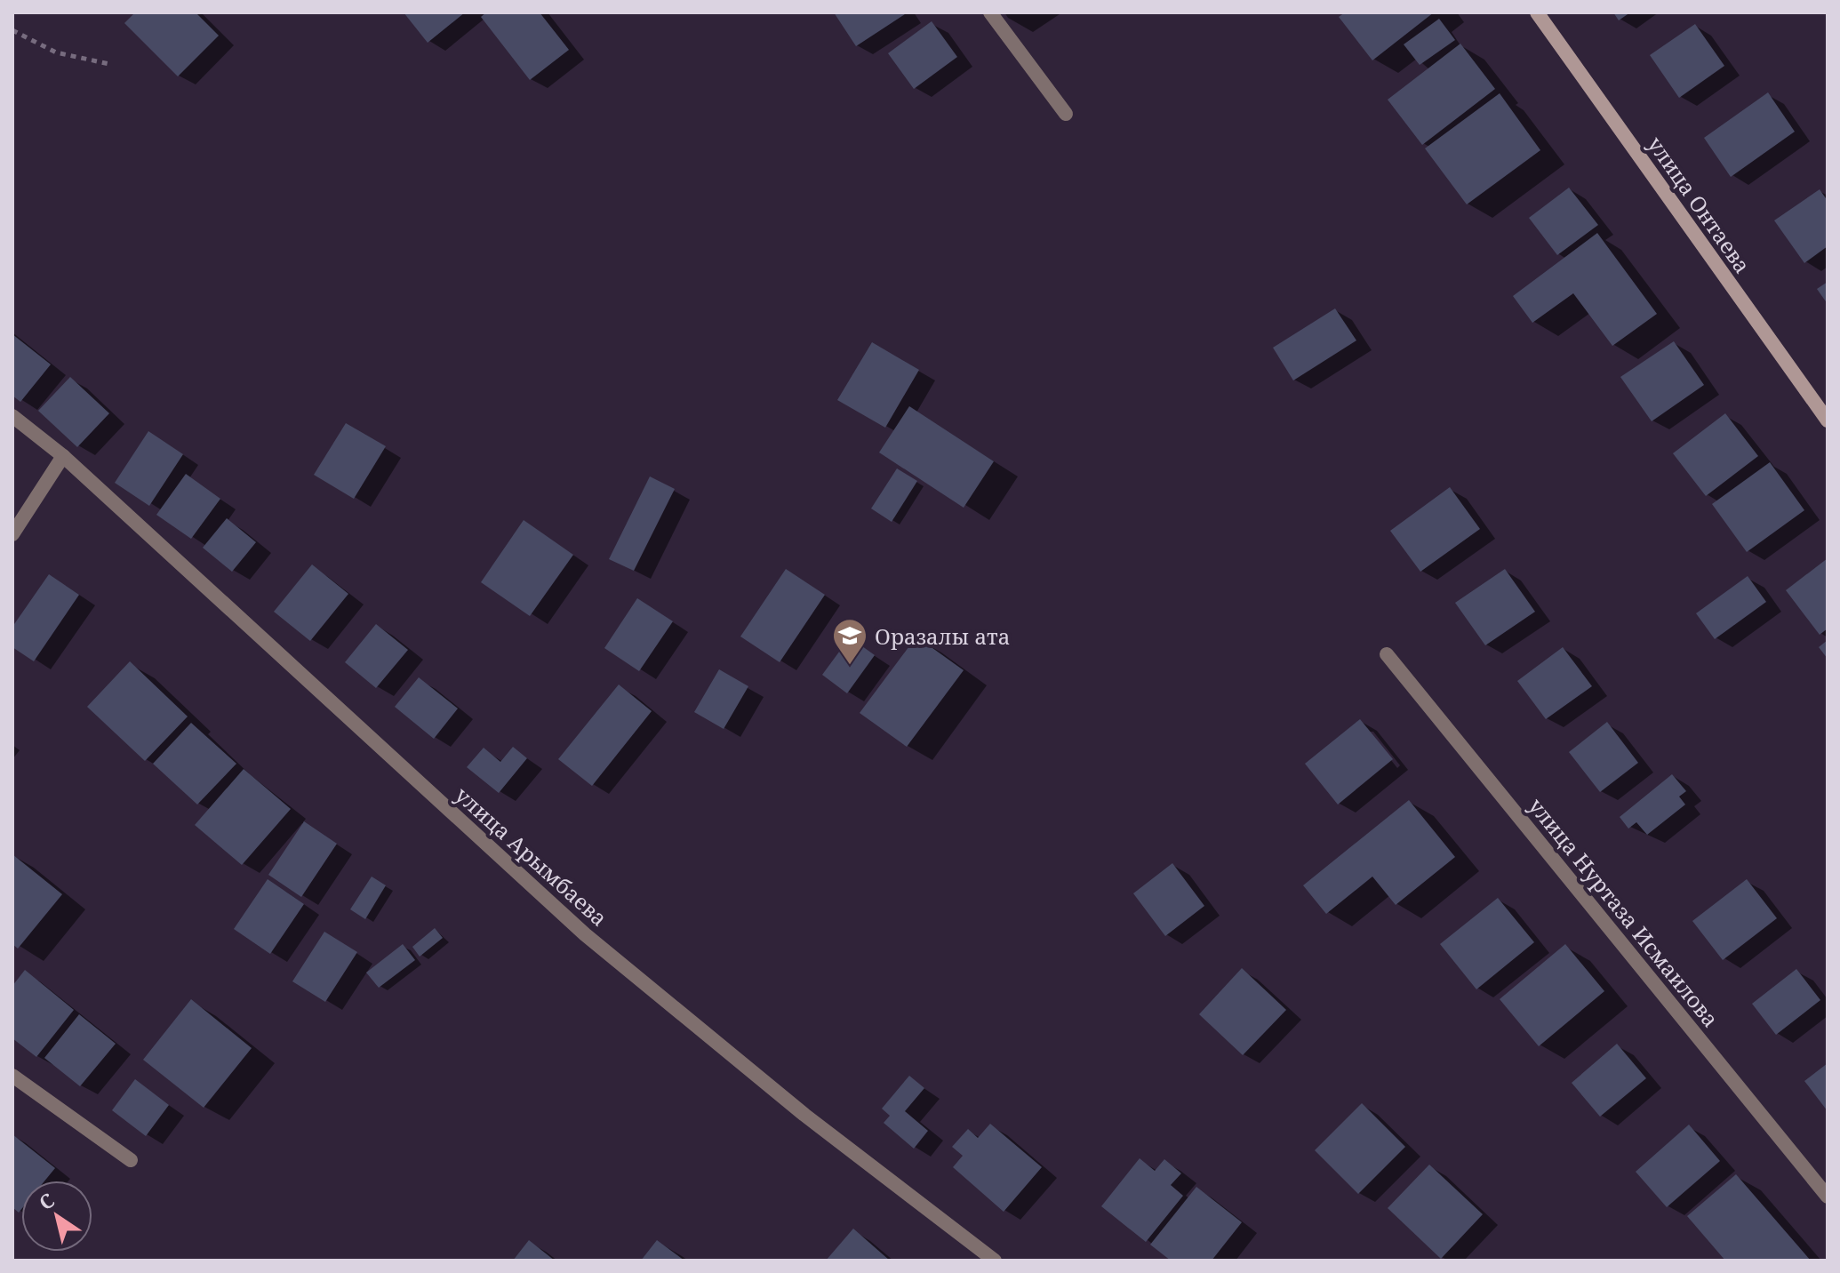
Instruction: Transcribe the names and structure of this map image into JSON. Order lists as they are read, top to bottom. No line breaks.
{"streets":{"main road":["улица Онтаева"],"street":["улица Арымбаева","улица Нуртаза Исмаилова"]},"places":{"school or university":["Оразалы ата"]},"north":"top left"}
